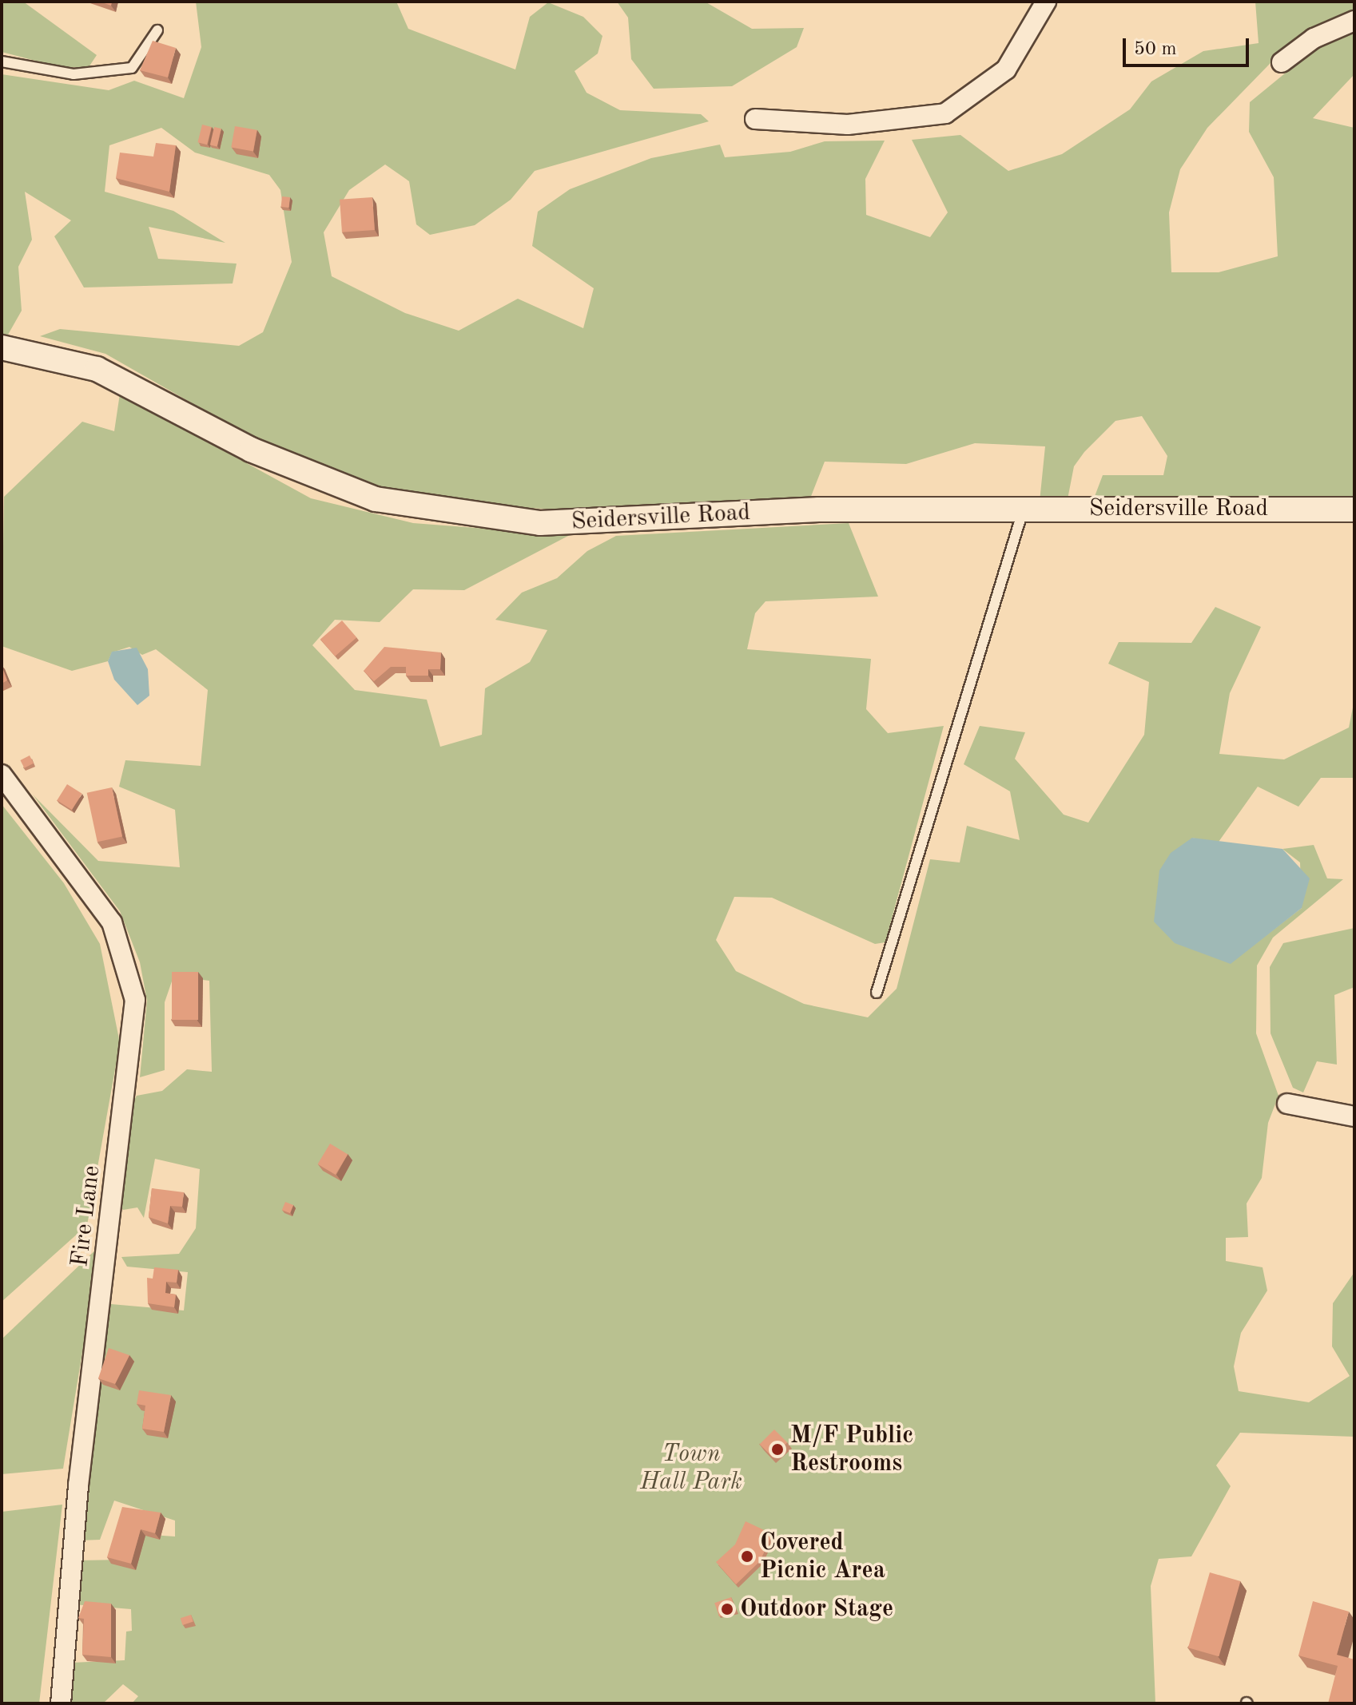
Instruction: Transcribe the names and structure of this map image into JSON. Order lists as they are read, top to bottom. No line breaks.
{"streets":{"street":["Seidersville Road","Fire Lane"]},"parks":["Town Hall Park"],"places":["M/F Public Restrooms","Covered Picnic Area","Outdoor Stage"],"scale_bar":"50 m"}
